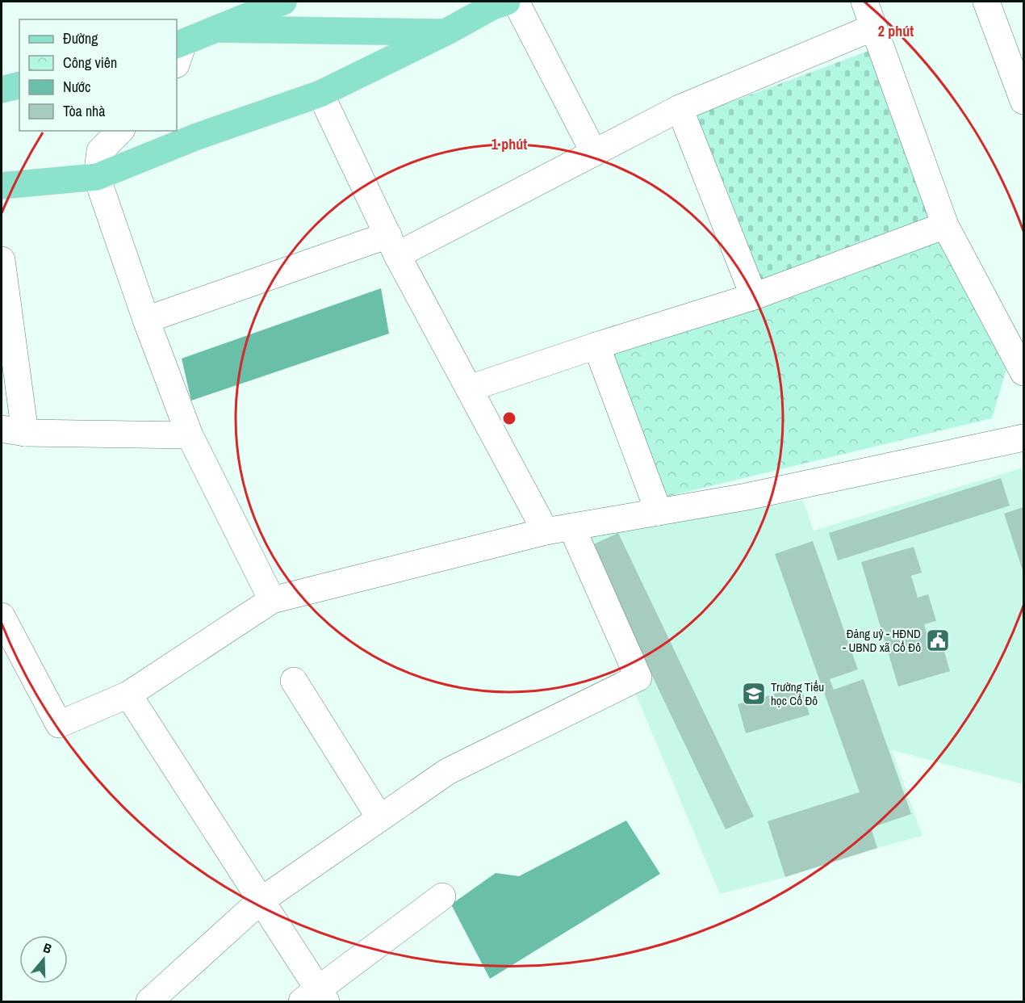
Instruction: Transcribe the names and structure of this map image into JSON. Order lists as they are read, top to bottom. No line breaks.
{"places":{"public building":["Đảng uỷ - HĐND - UBND xã Cổ Đô"],"school or university":["Trường Tiểu học Cổ Đô"]},"legend":["Đường","Công viên","Nước","Tòa nhà"],"north":"top","rings":["2 phút","1 phút"]}
